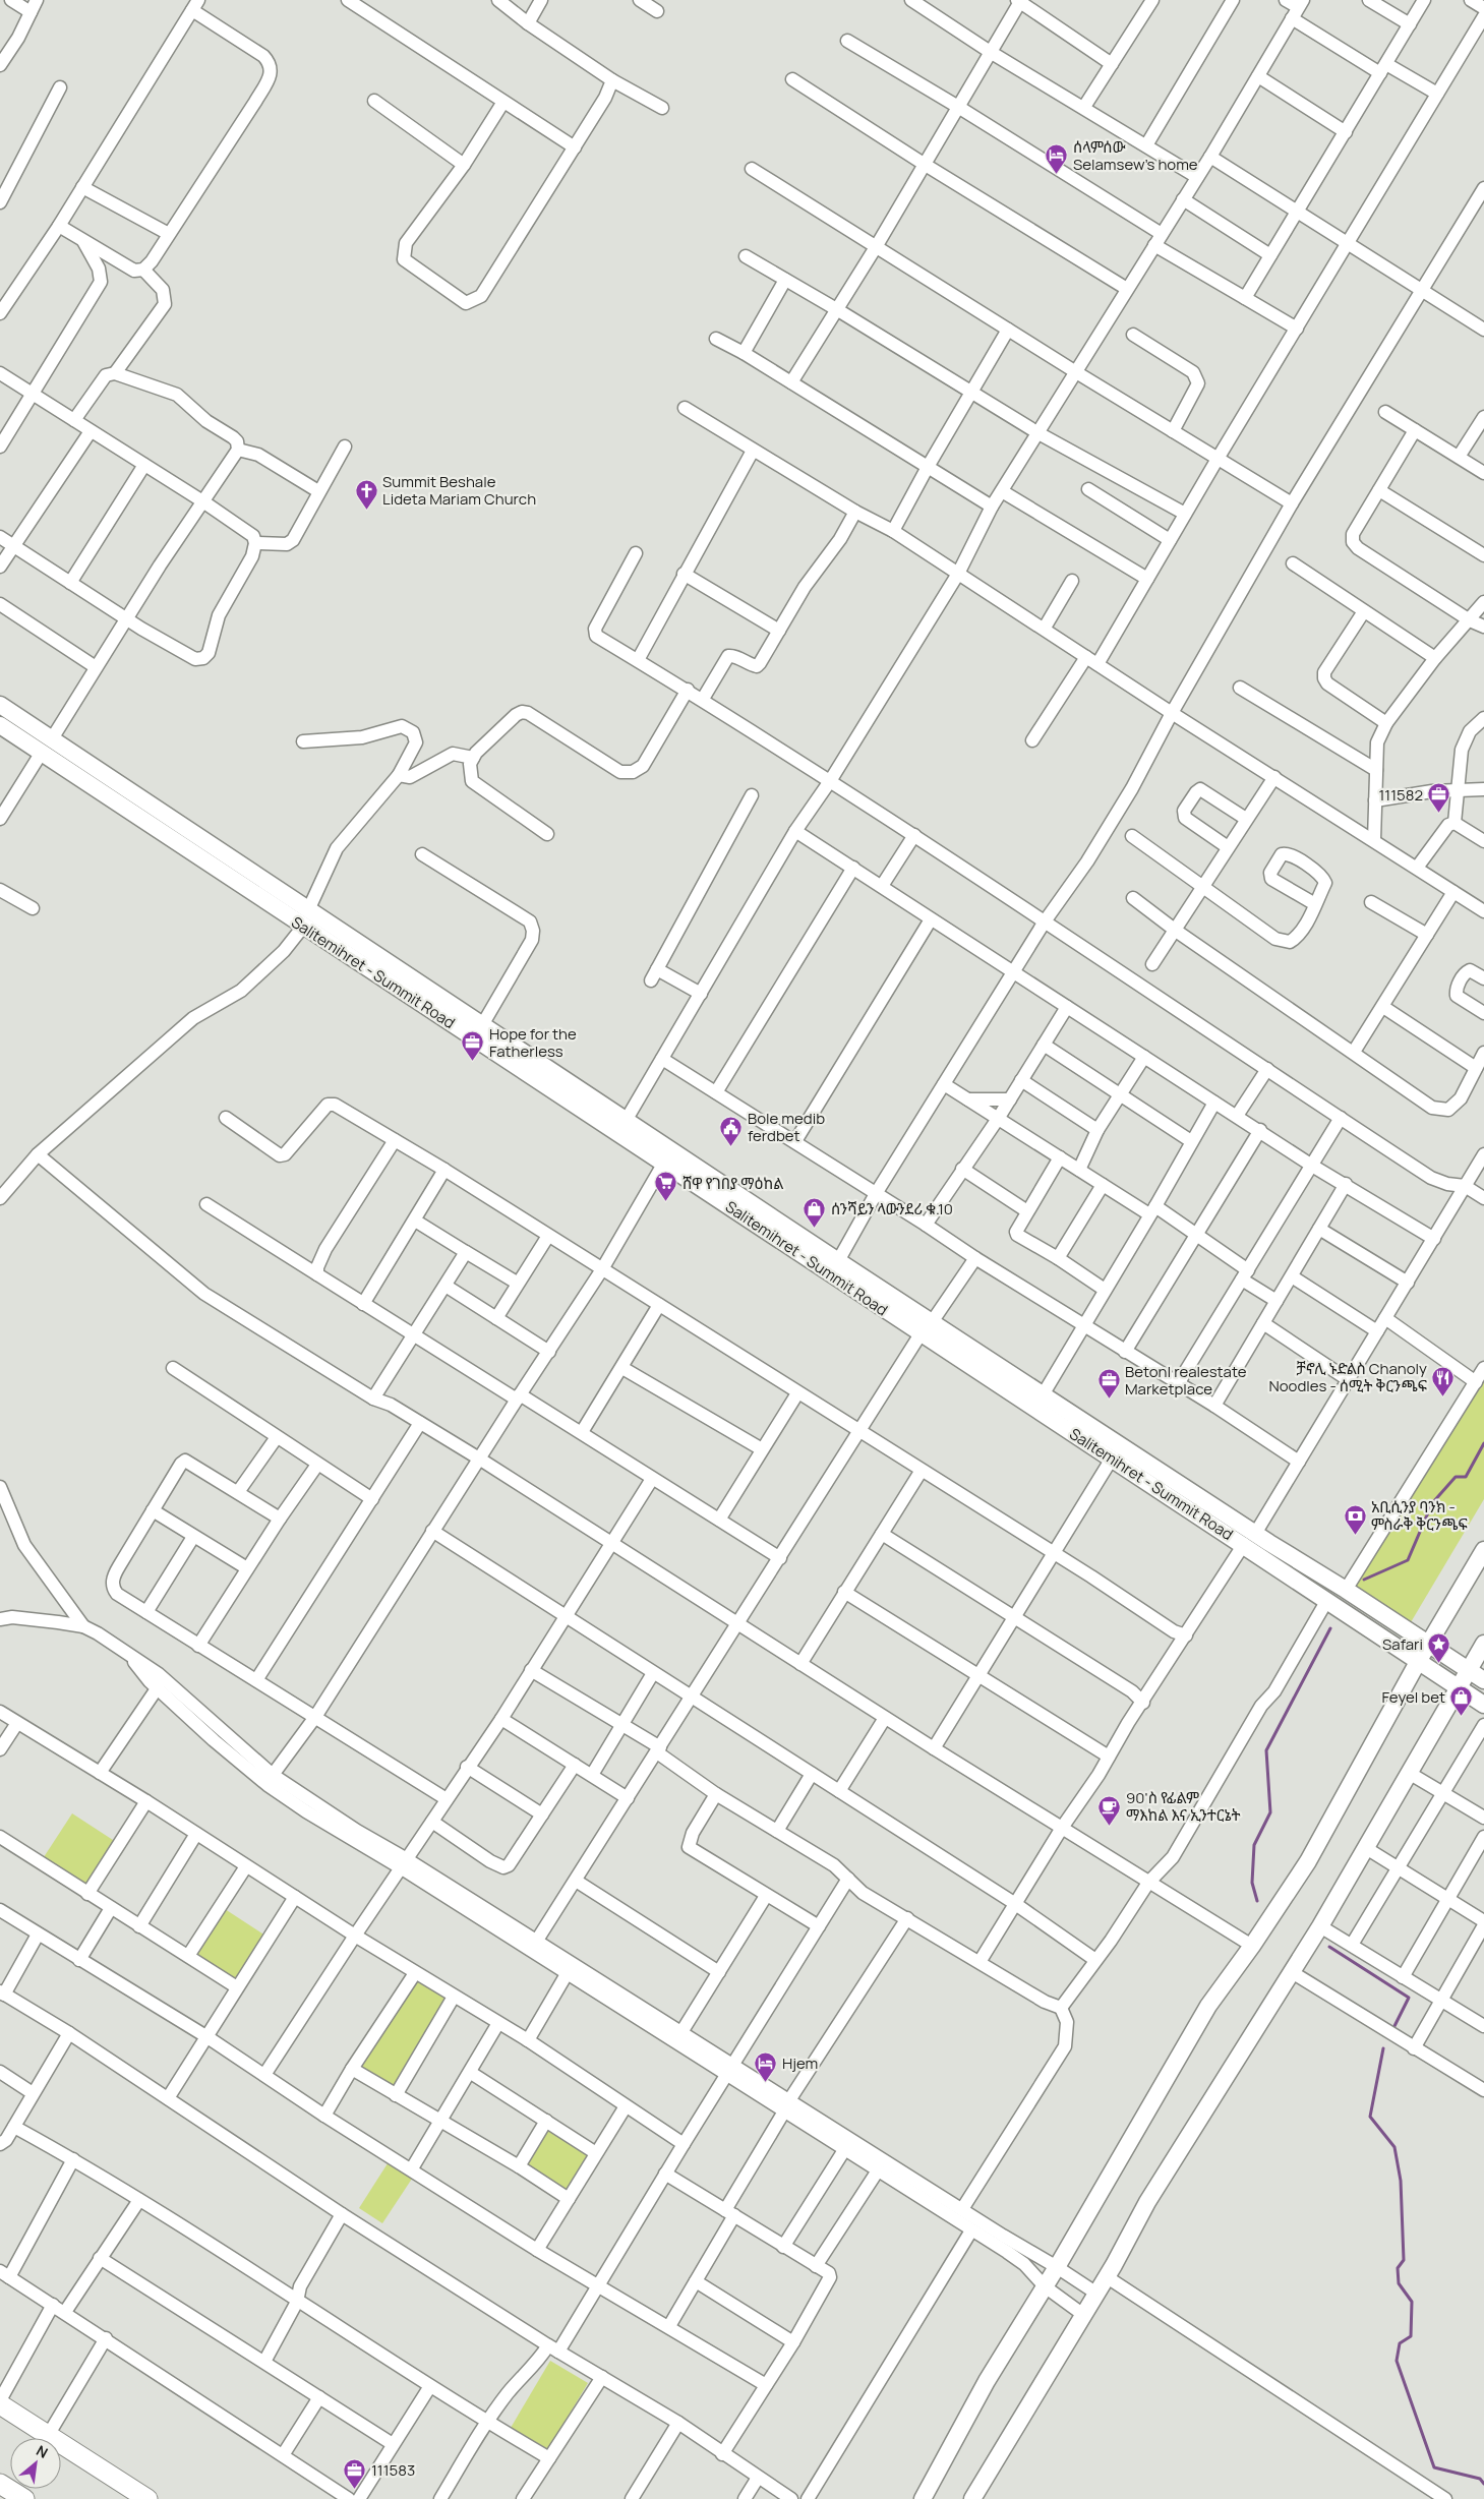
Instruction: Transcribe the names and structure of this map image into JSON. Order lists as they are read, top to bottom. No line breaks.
{"streets":{"main road":["Salitemihret - Summit Road"]},"places":{"hotel":["ሰላምሰው Selamsew's home","Hjem"],"church":["Summit Beshale Lideta Mariam Church"],"office":["111582","Hope for the Fatherless","Beton| realestate Marketplace","111583"],"public building":["Bole medib ferdbet"],"supermarket":["ሸዋ የገበያ ማዕከል"],"shop":["ሰንሻይን ላውንደሪ ቁ.10","Feyel bet"],"restaurant":["ቻኖሊ ኑድልስ Chanoly Noodles - ሰሚት ቅርንጫፍ"],"bank":["አቢሲንያ ባንክ - ምስራቅ ቅርንጫፍ"],"place":["Safari"],"cafe":["90'ስ የፊልም ማእከል እና ኢንተርኔት"]},"north":"top right"}
